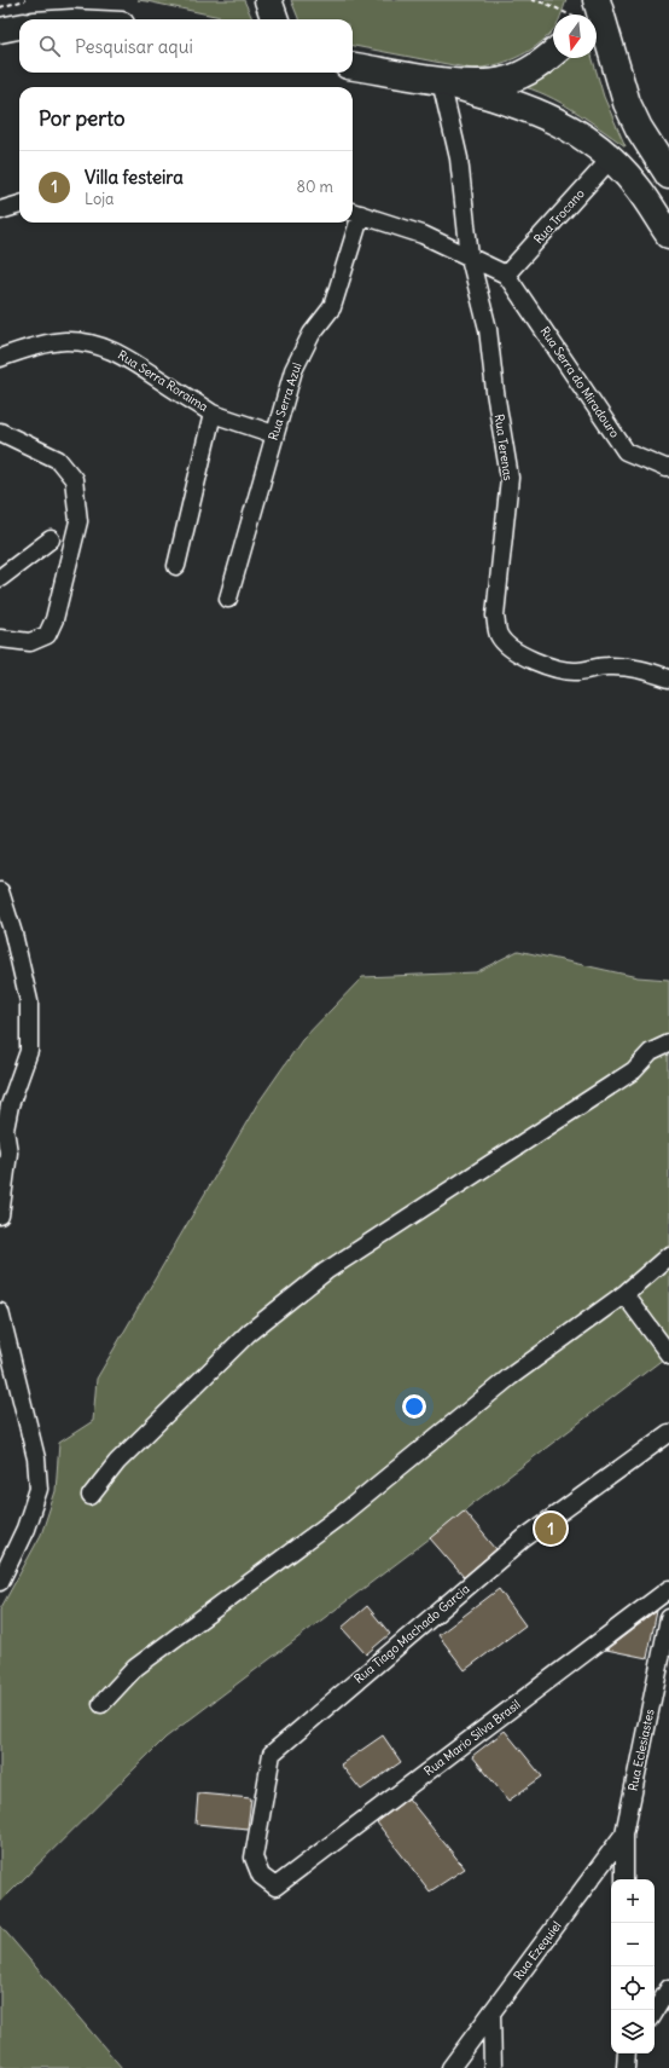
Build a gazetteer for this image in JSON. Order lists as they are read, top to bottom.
{
  "streets": {
    "street": [
      "Rua Trocano",
      "Rua Serra Roraima",
      "Rua Serra do Miradouro",
      "Rua Serra Azul",
      "Rua Terenas",
      "Rua Tiago Machado Garcia",
      "Rua Mario Silva Brasil",
      "Rua Eclesiastes",
      "Rua Ezequiel"
    ]
  },
  "crossings": [
    ["Rua Trocano", "Rua Serra do Miradouro"],
    ["Rua Serra Roraima", "Rua Serra Azul"],
    ["Rua Tiago Machado Garcia", "Rua Mario Silva Brasil"],
    ["Rua Eclesiastes", "Rua Ezequiel"]
  ],
  "north": "bottom",
  "page": {
    "search": "Pesquisar aqui",
    "heading": "Por perto",
    "list": [
      {
        "mark": "1",
        "name": "Villa festeira",
        "note": "Loja",
        "value": "80 m"
      }
    ],
    "pins": "1",
    "map_buttons": ["+", "−"]
  }
}
